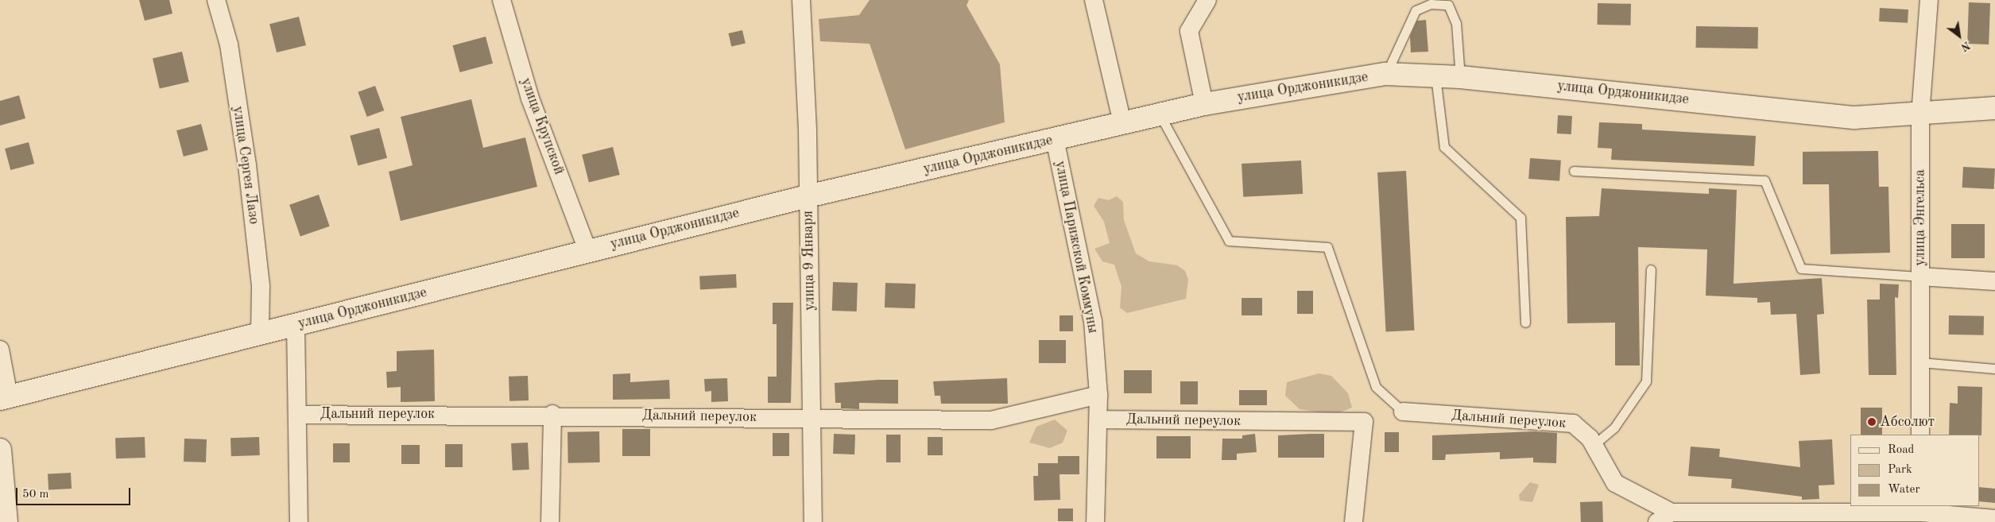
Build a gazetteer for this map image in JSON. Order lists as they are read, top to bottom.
{
  "streets": {
    "main road": ["улица Орджоникидзе"],
    "street": [
      "улица Крупской",
      "улица Сергея Лазо",
      "улица Энгельса",
      "улица Парижской Коммуны",
      "улица 9 Января",
      "Дальний переулок"
    ]
  },
  "crossings": [
    ["улица Орджоникидзе", "улица Крупской"],
    ["улица Орджоникидзе", "улица Сергея Лазо"],
    ["улица Орджоникидзе", "улица Энгельса"],
    ["улица Орджоникидзе", "улица Парижской Коммуны"],
    ["улица Орджоникидзе", "улица 9 Января"],
    ["улица Парижской Коммуны", "Дальний переулок"],
    ["улица 9 Января", "Дальний переулок"]
  ],
  "places": ["Абсолют"],
  "legend": ["Road", "Park", "Water"],
  "scale_bar": "50 m",
  "north": "bottom right"
}
